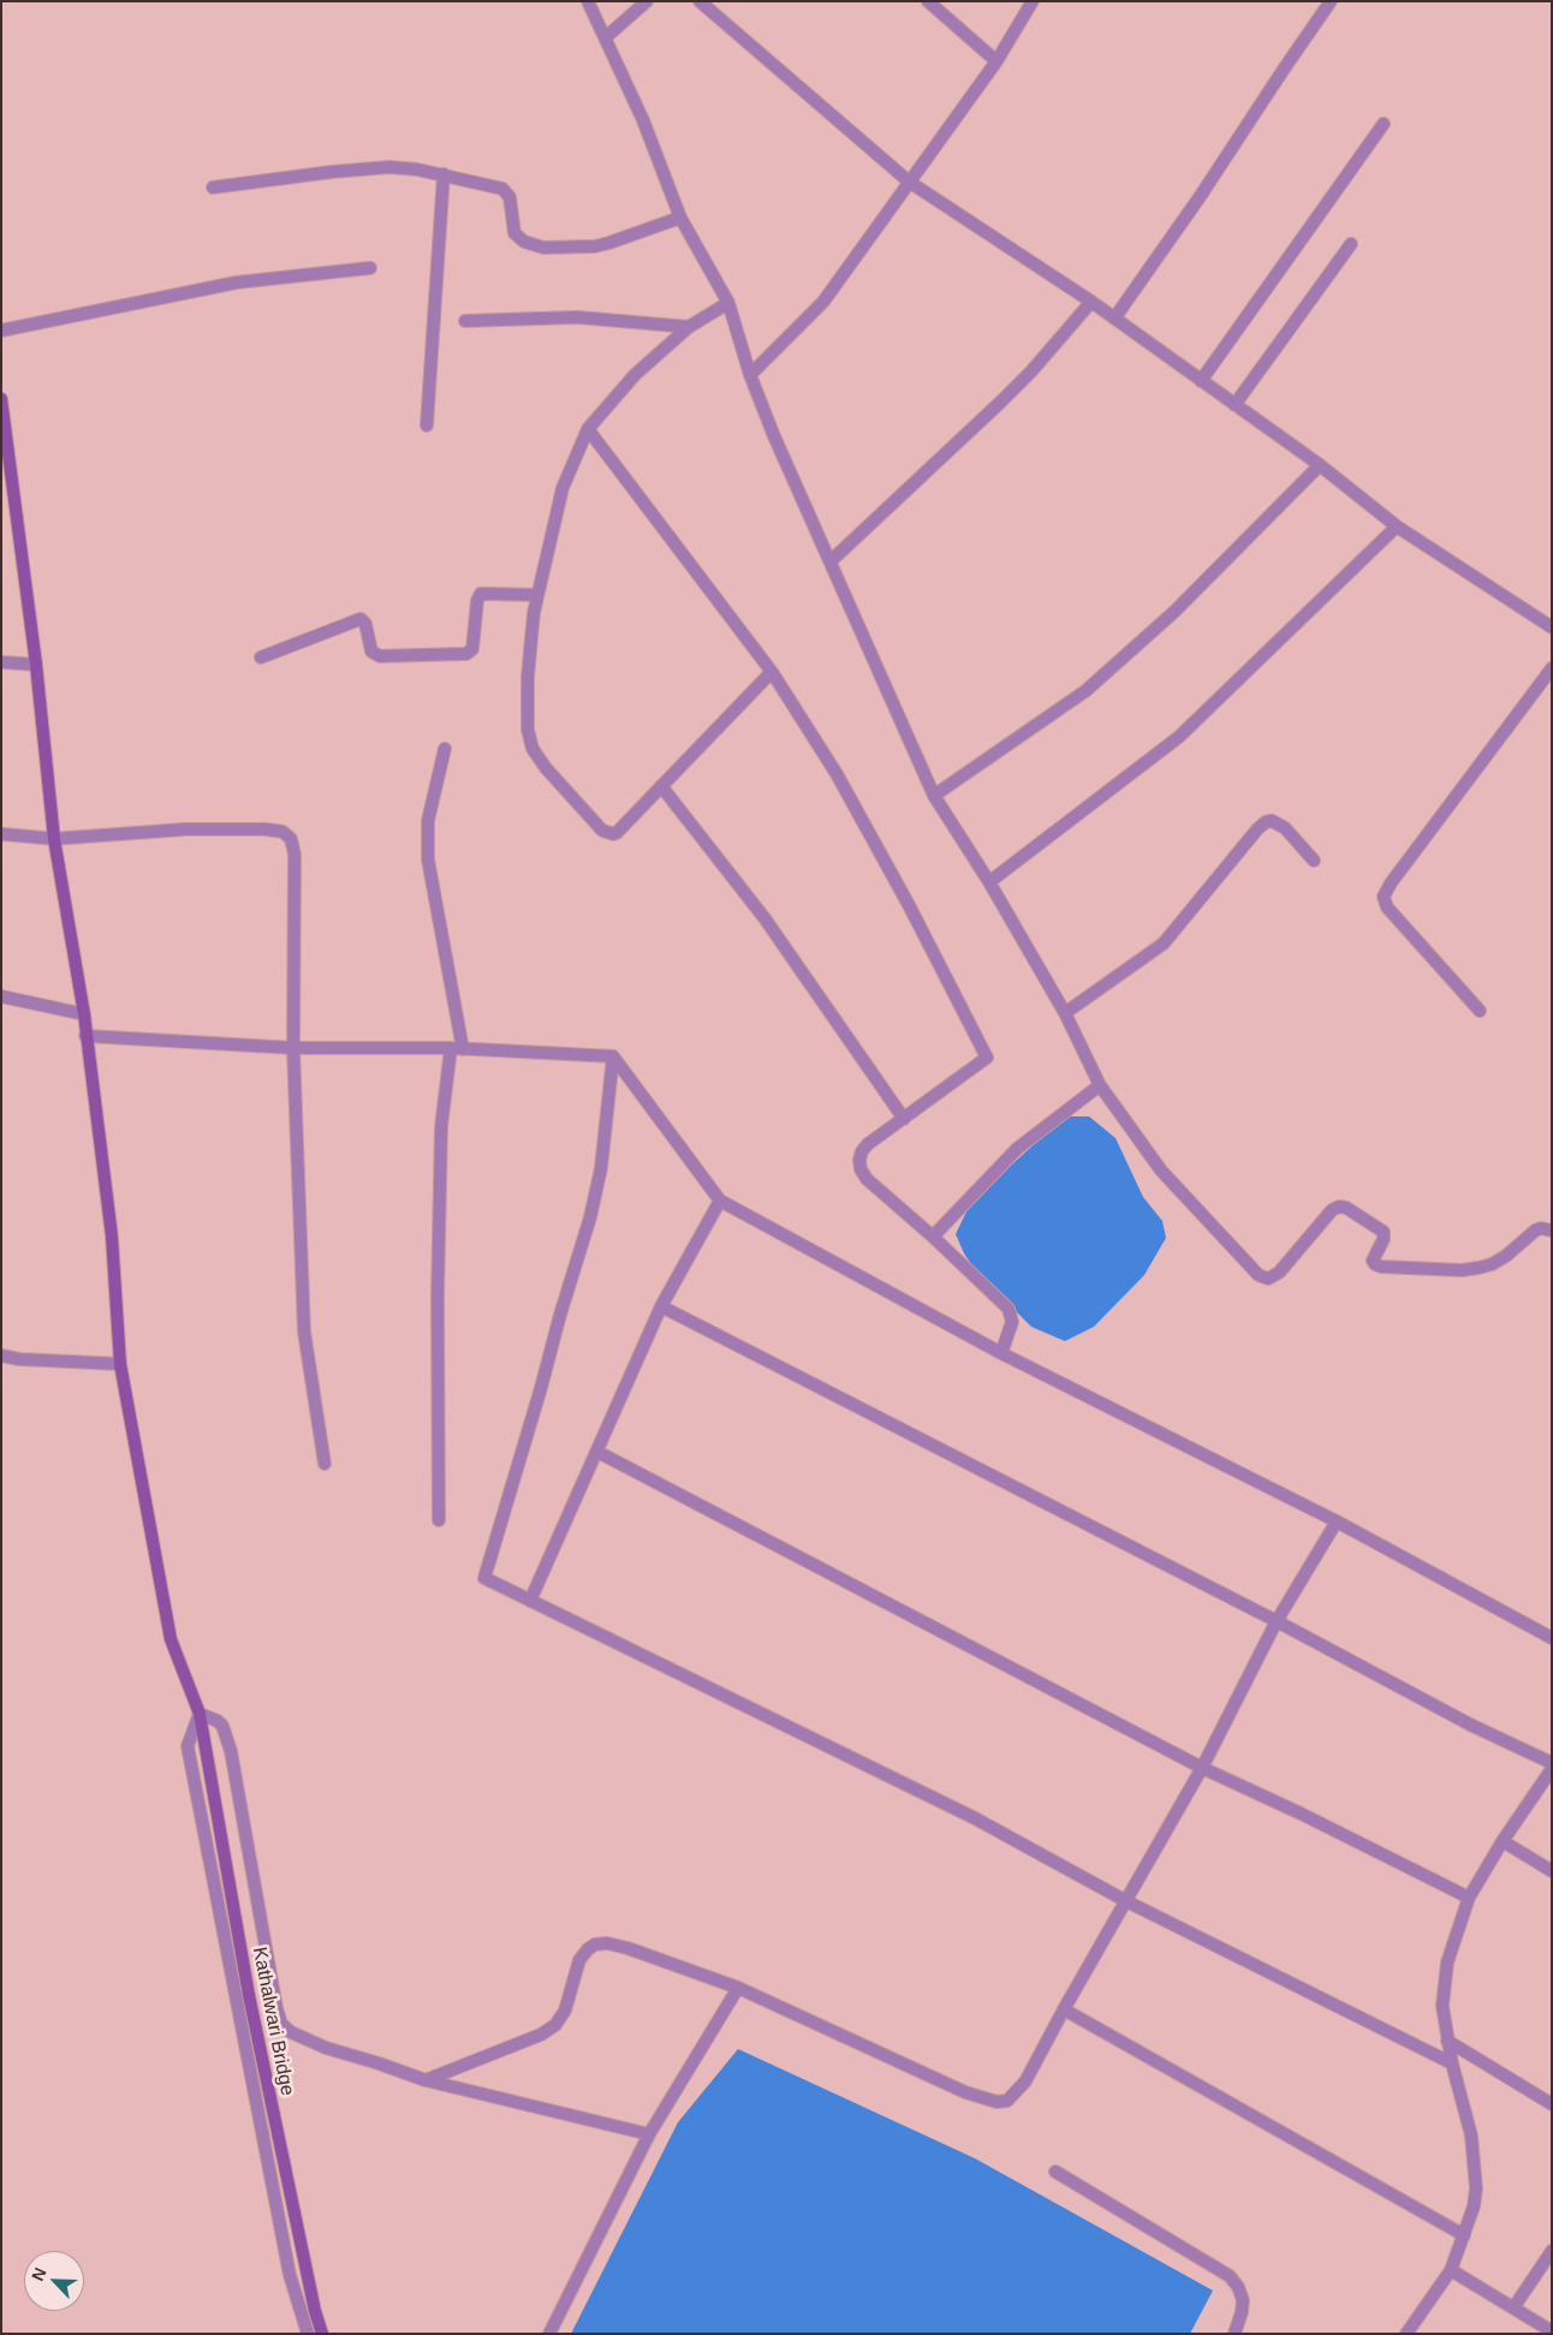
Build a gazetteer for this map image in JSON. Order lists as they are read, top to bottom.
{
  "streets": {
    "main road": ["Kathalwari Bridge"]
  },
  "north": "top left"
}
